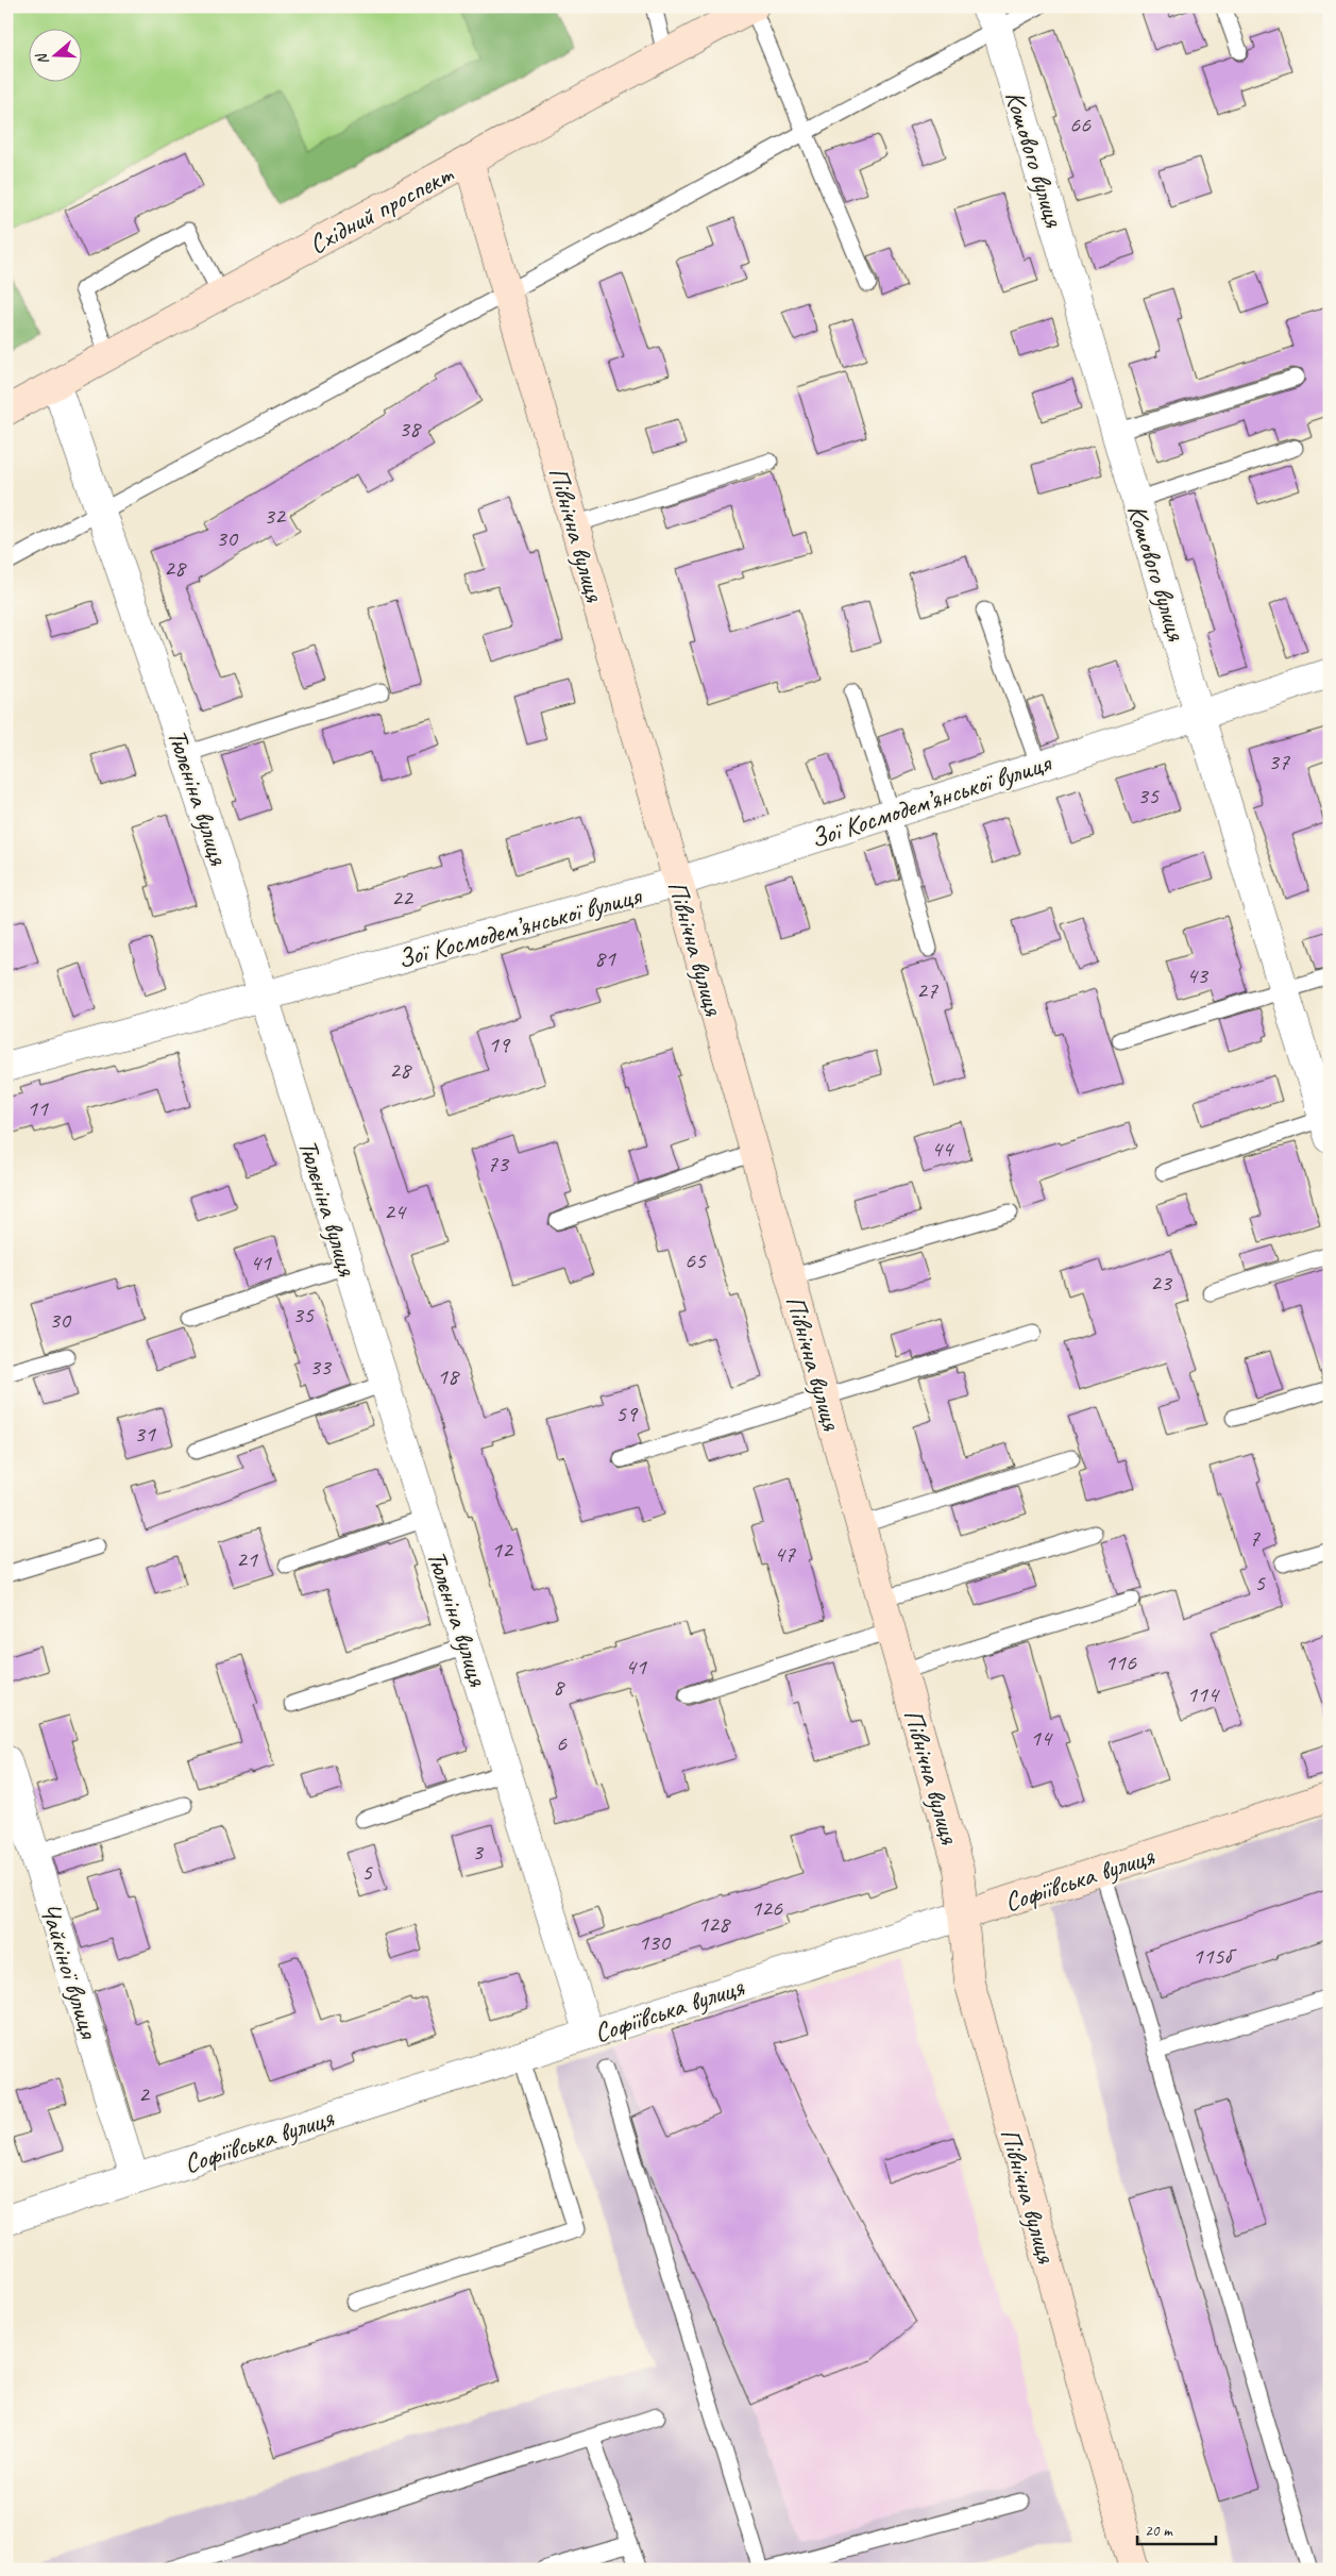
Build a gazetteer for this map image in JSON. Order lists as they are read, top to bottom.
{
  "streets": {
    "street": [
      "Кошового вулиця",
      "Східний проспект",
      "Північна вулиця",
      "Тюлєніна вулиця",
      "Зої Космодем’янської вулиця",
      "Софіївська вулиця",
      "Чайкіної вулиця"
    ]
  },
  "crossings": [
    ["Кошового вулиця", "Зої Космодем’янської вулиця"],
    ["Східний проспект", "Північна вулиця"],
    ["Східний проспект", "Тюлєніна вулиця"],
    ["Північна вулиця", "Зої Космодем’янської вулиця"],
    ["Північна вулиця", "Софіївська вулиця"],
    ["Тюлєніна вулиця", "Зої Космодем’янської вулиця"],
    ["Тюлєніна вулиця", "Софіївська вулиця"],
    ["Софіївська вулиця", "Чайкіної вулиця"]
  ],
  "house_numbers": [
    "66",
    "38",
    "32",
    "30",
    "28",
    "37",
    "35",
    "22",
    "81",
    "43",
    "27",
    "19",
    "28",
    "11",
    "44",
    "73",
    "24",
    "65",
    "41",
    "23",
    "35",
    "30",
    "33",
    "18",
    "59",
    "31",
    "7",
    "12",
    "47",
    "21",
    "5",
    "116",
    "41",
    "8",
    "114",
    "14",
    "6",
    "3",
    "5",
    "126",
    "128",
    "130",
    "115б",
    "2"
  ],
  "scale_bar": "20 m",
  "north": "left"
}
